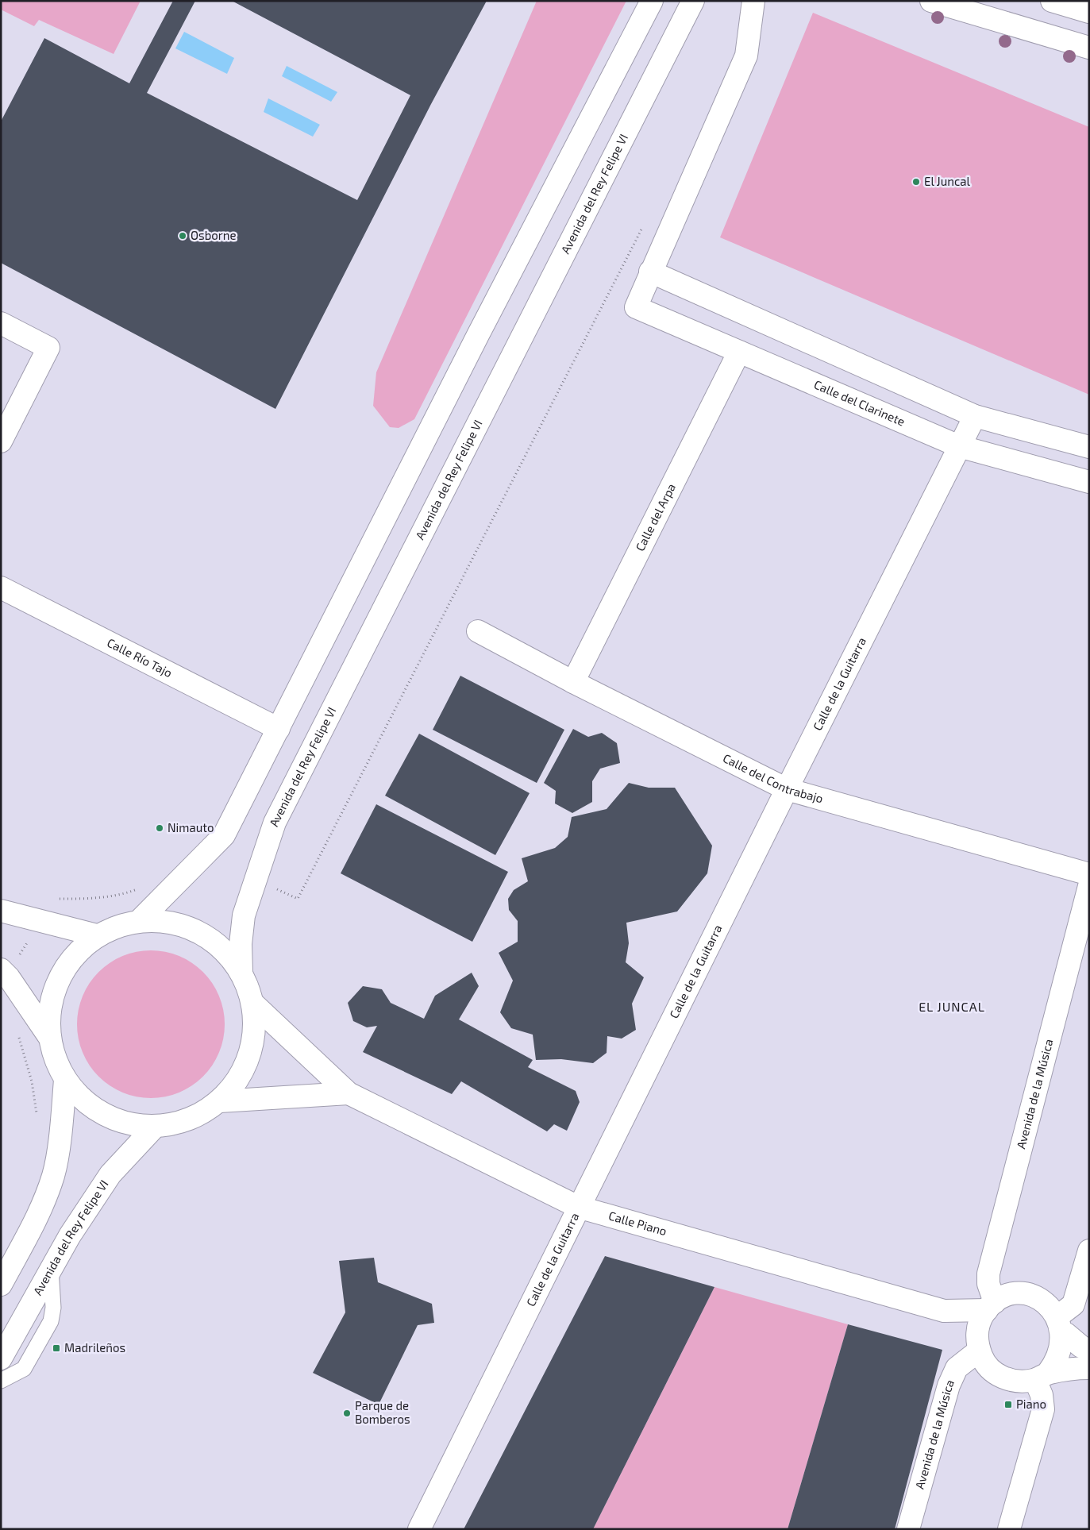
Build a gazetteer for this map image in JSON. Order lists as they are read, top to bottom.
{
  "streets": {
    "street": [
      "Avenida del Rey Felipe VI",
      "Calle del Clarinete",
      "Calle del Arpa",
      "Calle Río Tajo",
      "Calle de la Guitarra",
      "Calle del Contrabajo",
      "Avenida de la Música",
      "Calle Piano"
    ]
  },
  "crossings": [
    ["Calle del Clarinete", "Calle del Arpa"],
    ["Calle del Clarinete", "Calle de la Guitarra"],
    ["Calle del Arpa", "Calle del Contrabajo"],
    ["Calle de la Guitarra", "Calle del Contrabajo"],
    ["Calle de la Guitarra", "Calle Piano"],
    ["Avenida de la Música", "Calle Piano"]
  ],
  "districts": ["EL JUNCAL"],
  "places": {
    "other": [
      "El Juncal",
      "Osborne",
      "Nimauto",
      "Parque de Bomberos"
    ],
    "transit": ["Madrileños", "Piano"]
  }
}
